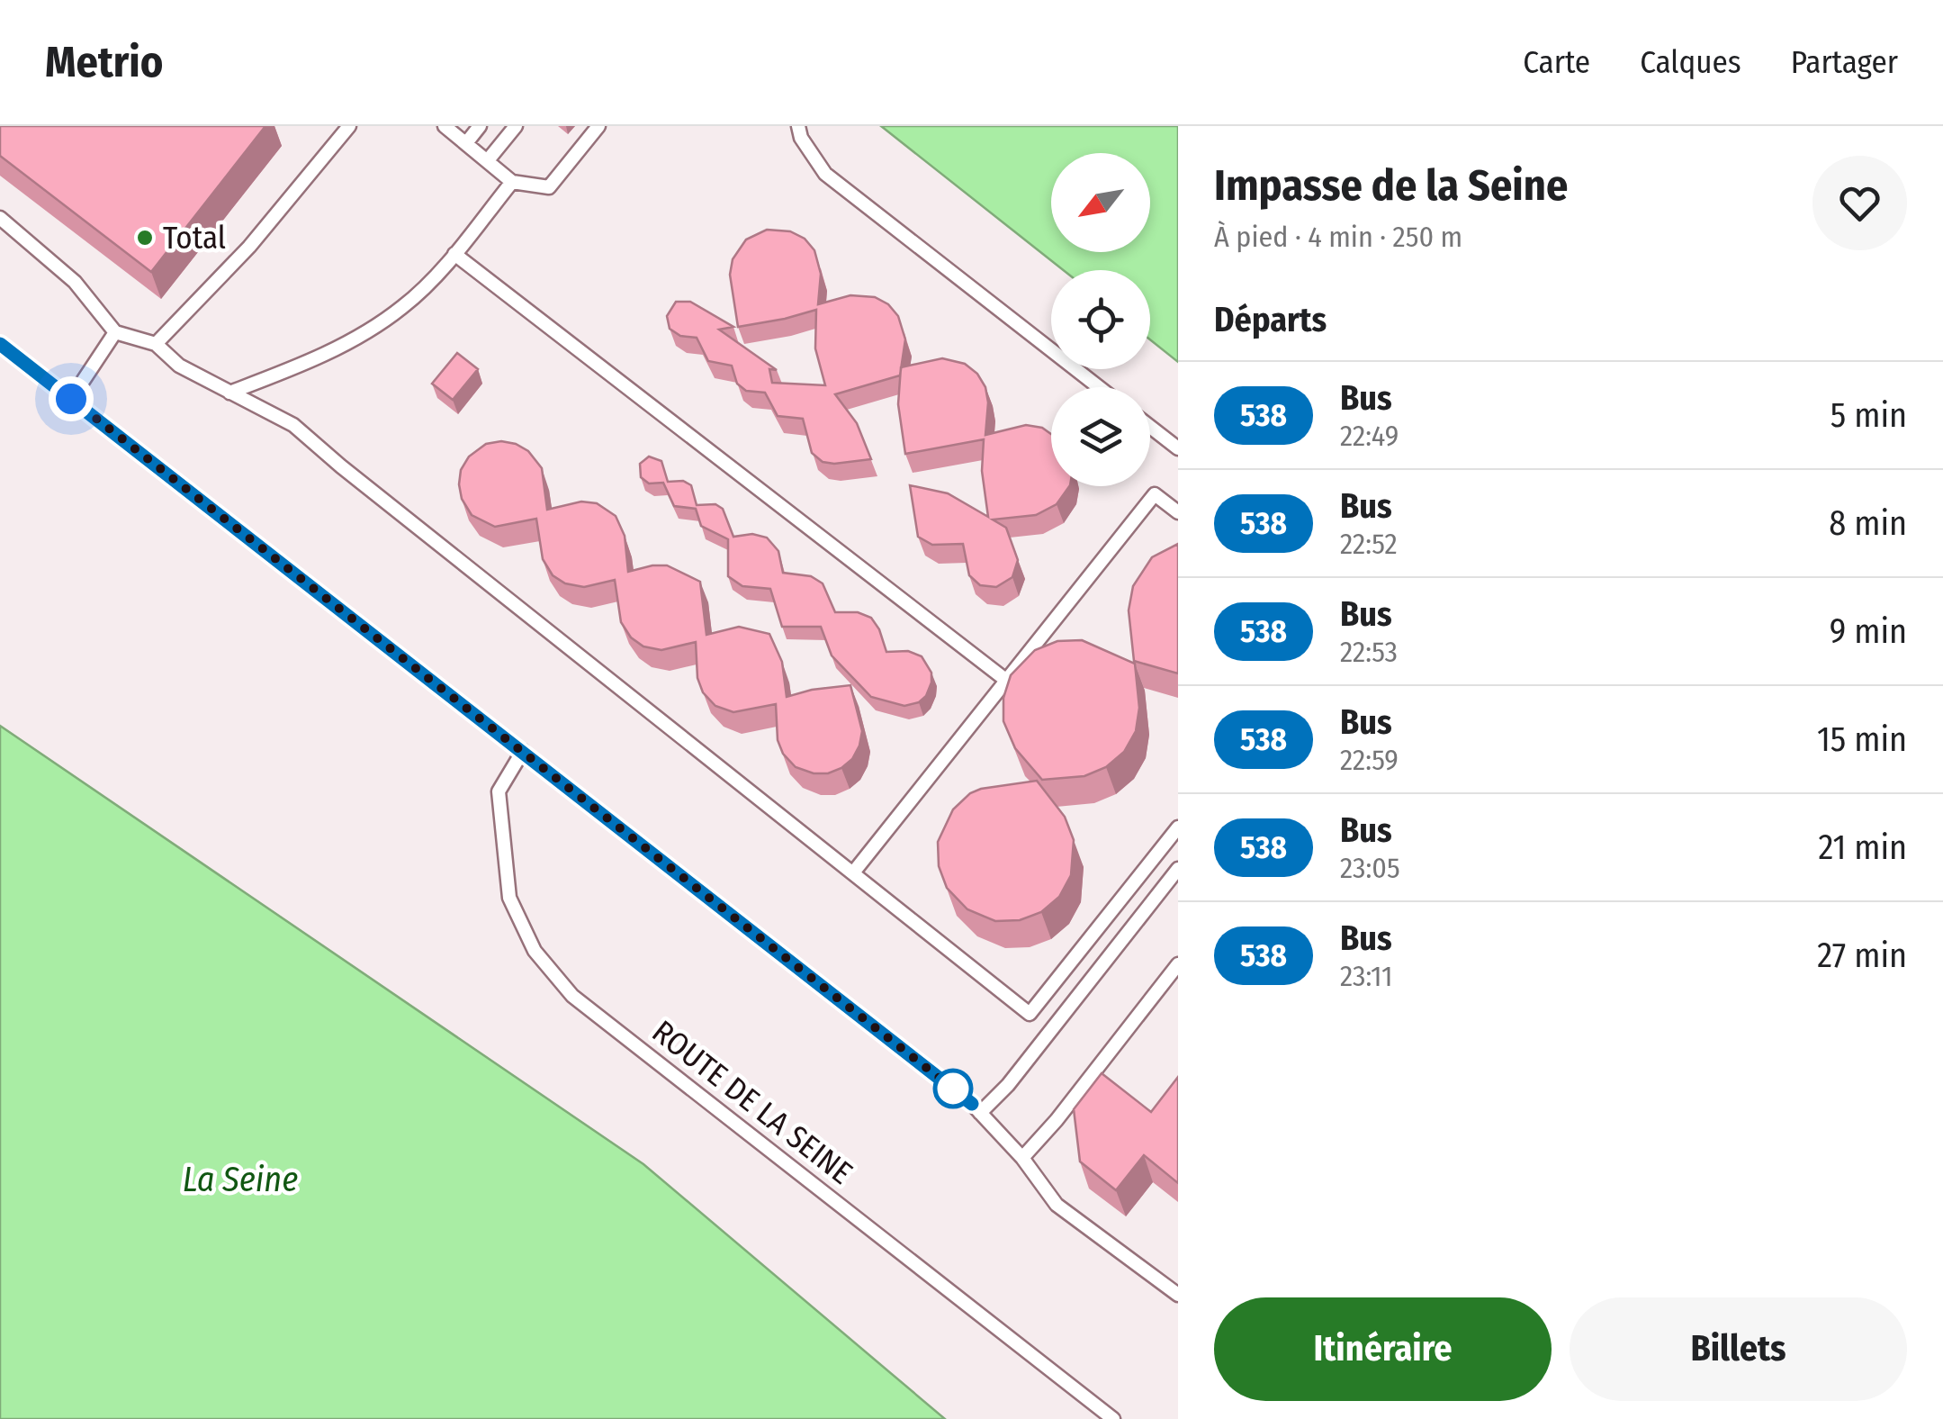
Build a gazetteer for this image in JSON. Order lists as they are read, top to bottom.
{
  "streets": {
    "lane": ["ROUTE DE LA SEINE"]
  },
  "water": ["La Seine"],
  "places": ["Total"],
  "lines": ["bus line 538"],
  "north": "bottom left",
  "page": {
    "header": "Metrio",
    "nav": ["Carte", "Calques", "Partager"],
    "heading": [
      ["Impasse de la Seine", "À pied · 4 min · 250 m"],
      "Départs"
    ],
    "list": [
      {
        "mark": "538",
        "name": "Bus",
        "note": "22:49",
        "value": "5 min"
      },
      {
        "mark": "538",
        "name": "Bus",
        "note": "22:52",
        "value": "8 min"
      },
      {
        "mark": "538",
        "name": "Bus",
        "note": "22:53",
        "value": "9 min"
      },
      {
        "mark": "538",
        "name": "Bus",
        "note": "22:59",
        "value": "15 min"
      },
      {
        "mark": "538",
        "name": "Bus",
        "note": "23:05",
        "value": "21 min"
      },
      {
        "mark": "538",
        "name": "Bus",
        "note": "23:11",
        "value": "27 min"
      }
    ],
    "buttons": ["Itinéraire", "Billets"]
  }
}
